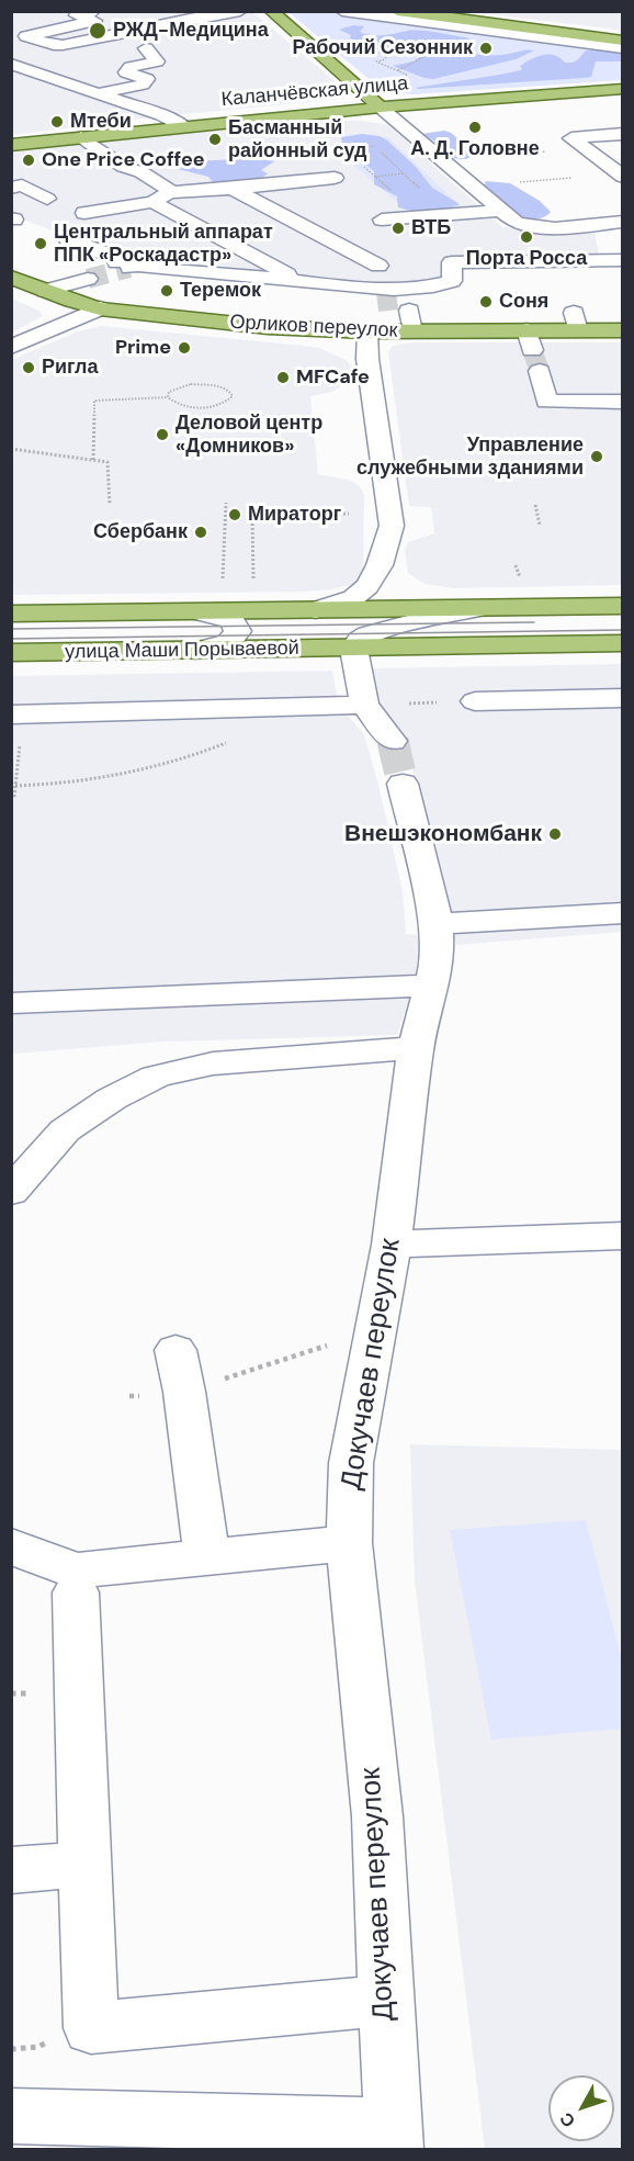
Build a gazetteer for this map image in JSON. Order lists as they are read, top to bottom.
{
  "streets": {
    "main road": ["Каланчёвская улица", "Орликов переулок", "улица Маши Порываевой"],
    "street": ["Докучаев переулок"]
  },
  "places": [
    "РЖД-Медицина",
    "Рабочий Сезонник",
    "Мтеби",
    "А. Д. Головне",
    "Басманный районный суд",
    "One Price Coffee",
    "ВТБ",
    "Порта Росса",
    "Центральный аппарат ППК «Роскадастр»",
    "Теремок",
    "Соня",
    "Prime",
    "Ригла",
    "MFCafe",
    "Деловой центр «Домников»",
    "Управление служебными зданиями",
    "Мираторг",
    "Сбербанк",
    "Внешэкономбанк"
  ],
  "north": "bottom left"
}
